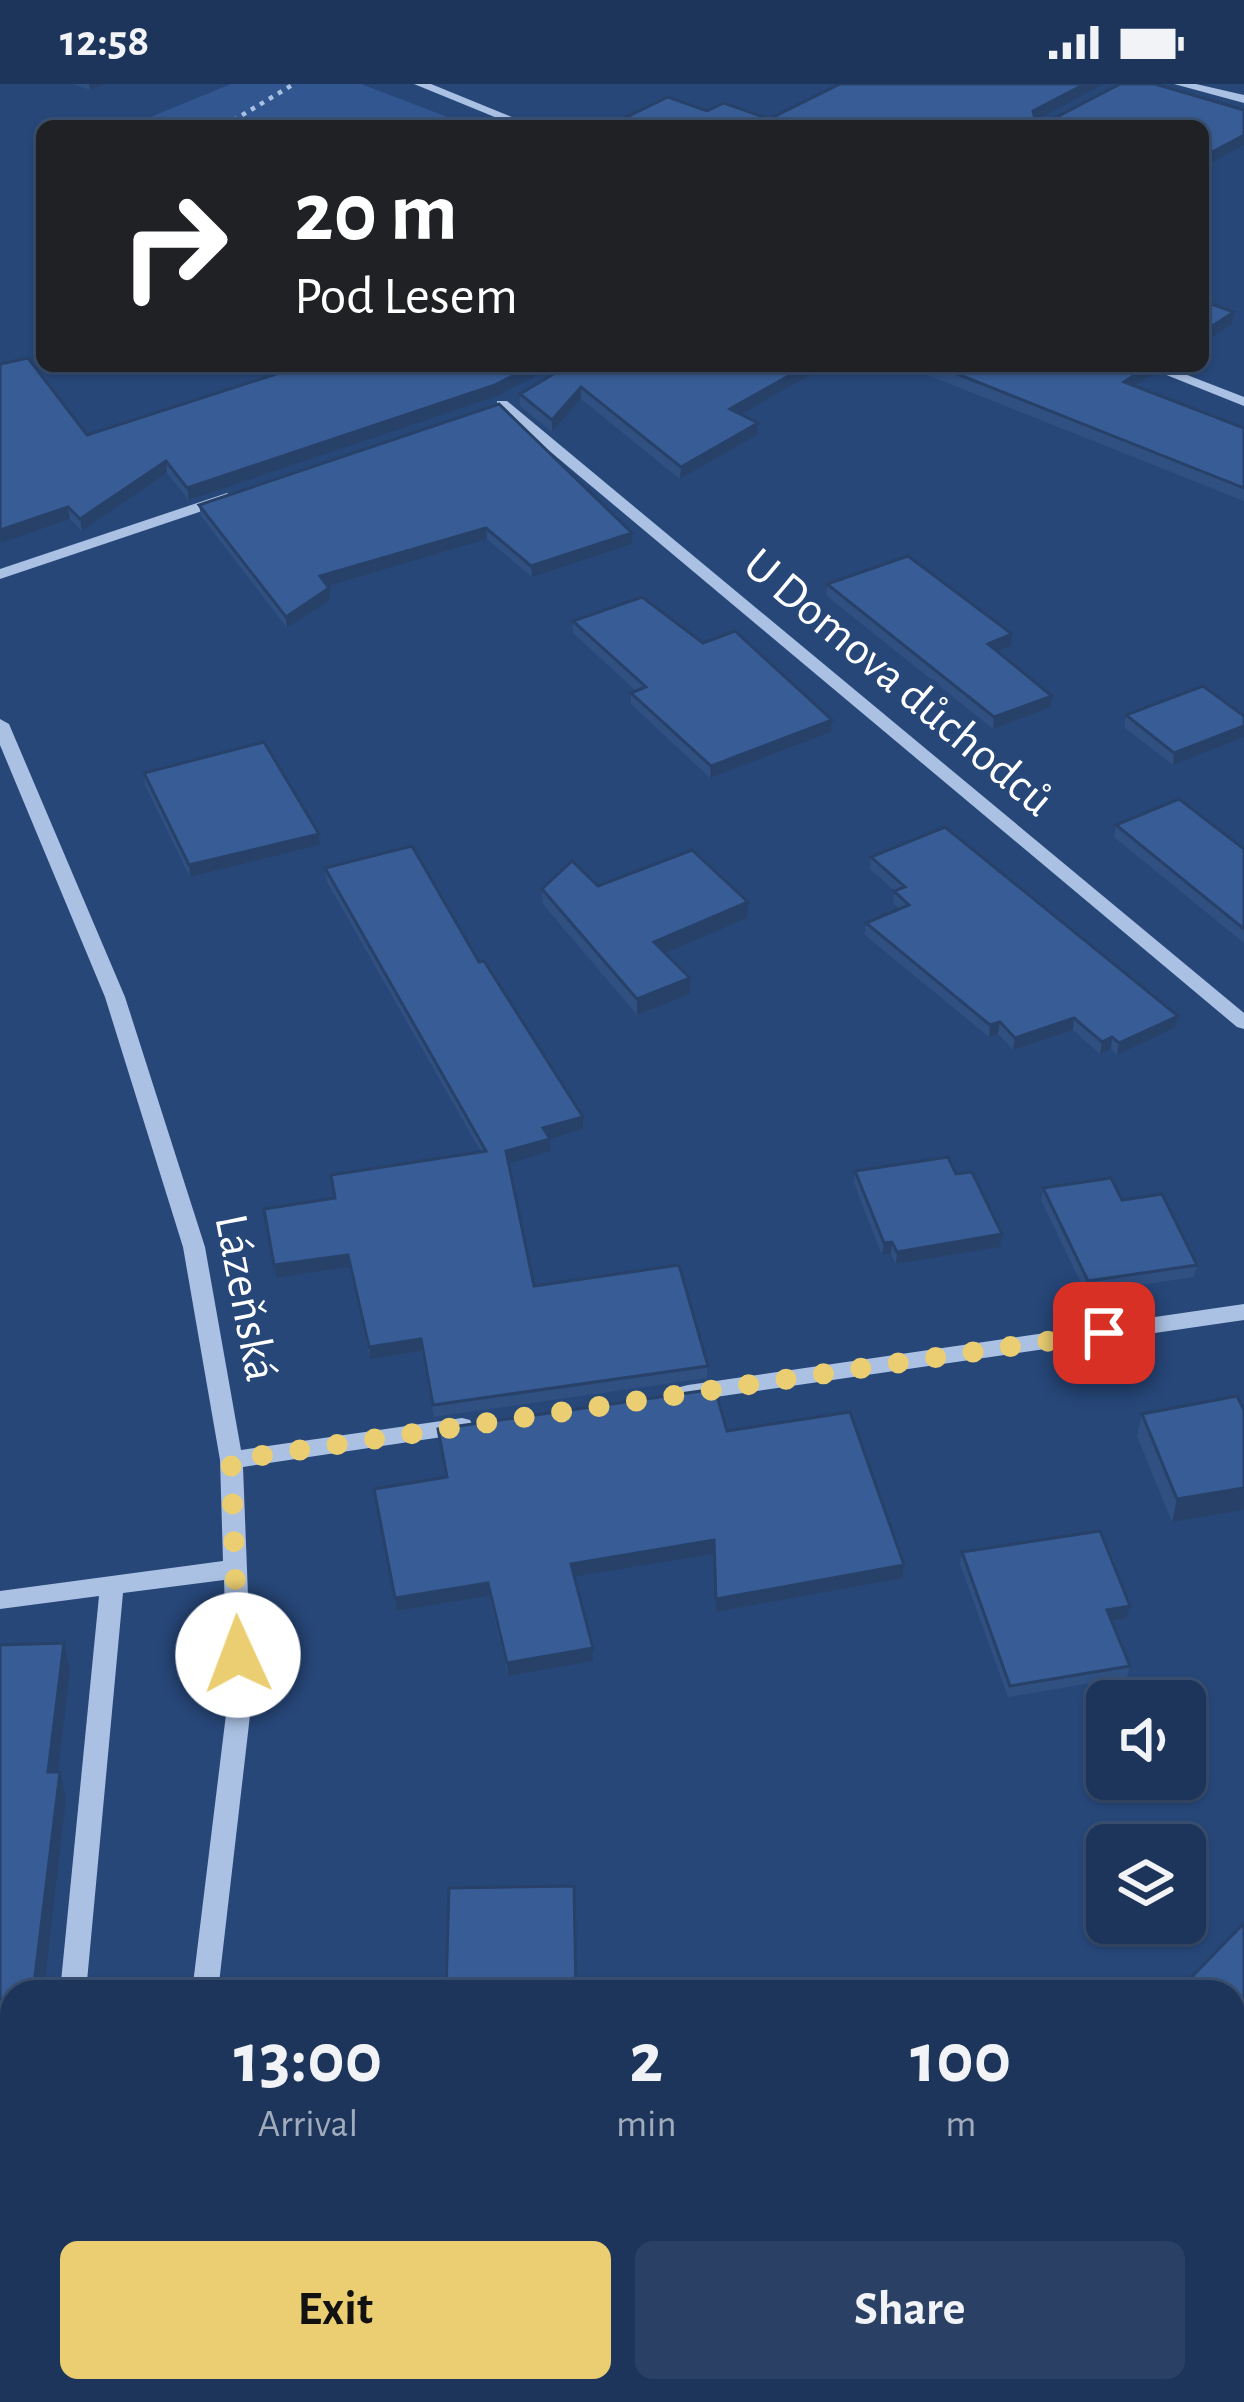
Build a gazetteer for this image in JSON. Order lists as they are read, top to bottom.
{
  "streets": {
    "street": ["U Domova důchodců", "Lázeňská"]
  },
  "page": {
    "status": "12:58",
    "turn": ["20 m", "Pod Lesem"],
    "eta": [
      "13:00",
      "Arrival",
      "2",
      "min",
      "100",
      "m"
    ],
    "buttons": ["Exit", "Share"]
  }
}
